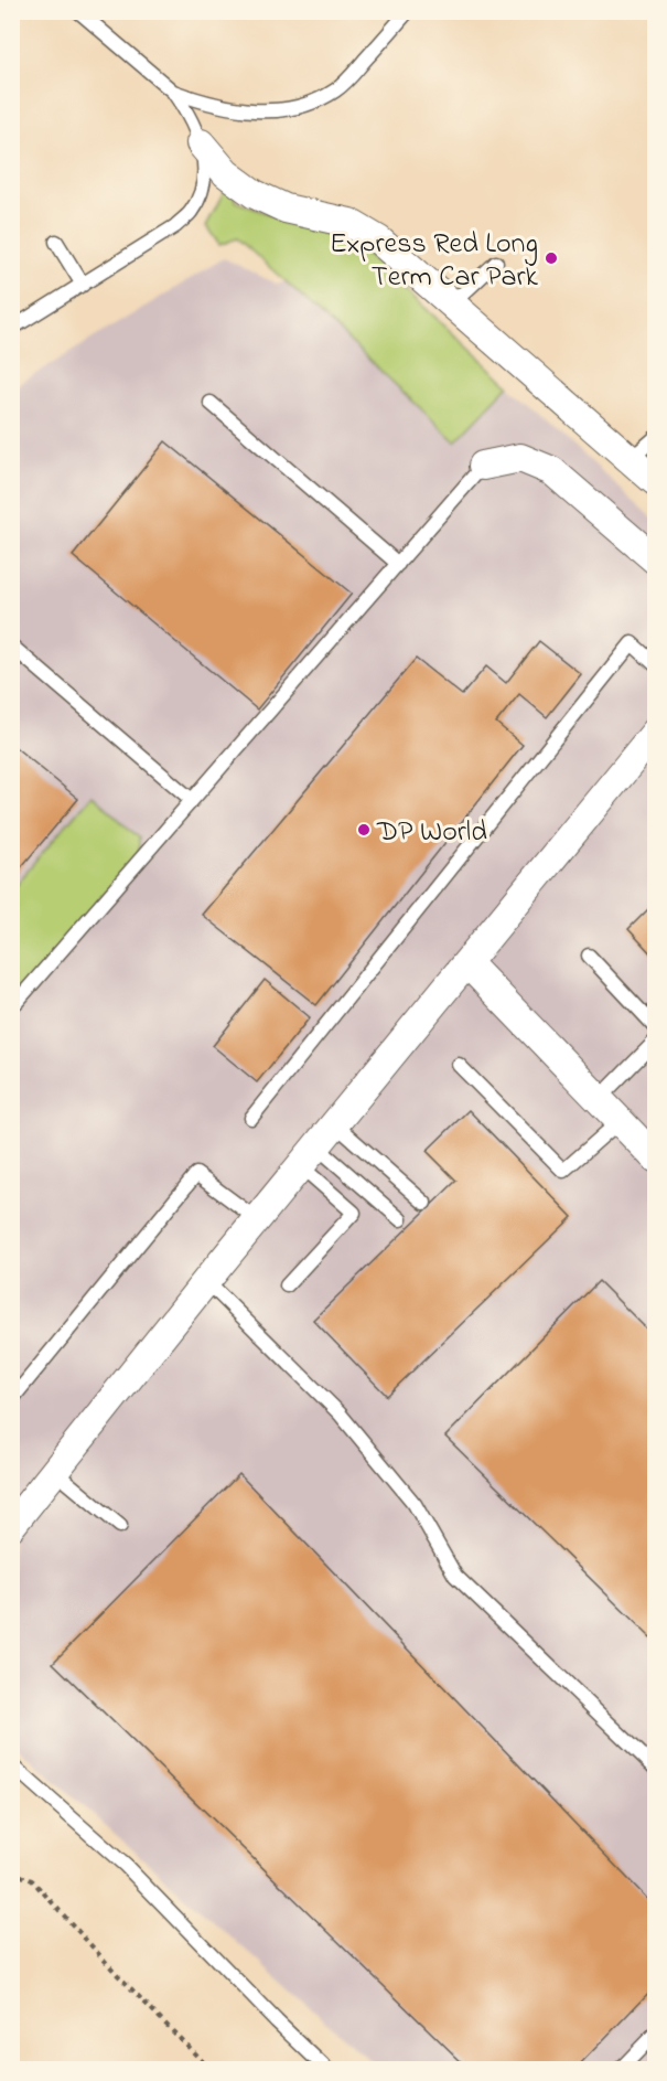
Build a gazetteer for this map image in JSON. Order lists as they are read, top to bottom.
{
  "places": ["Express Red Long Term Car Park", "DP World"]
}
